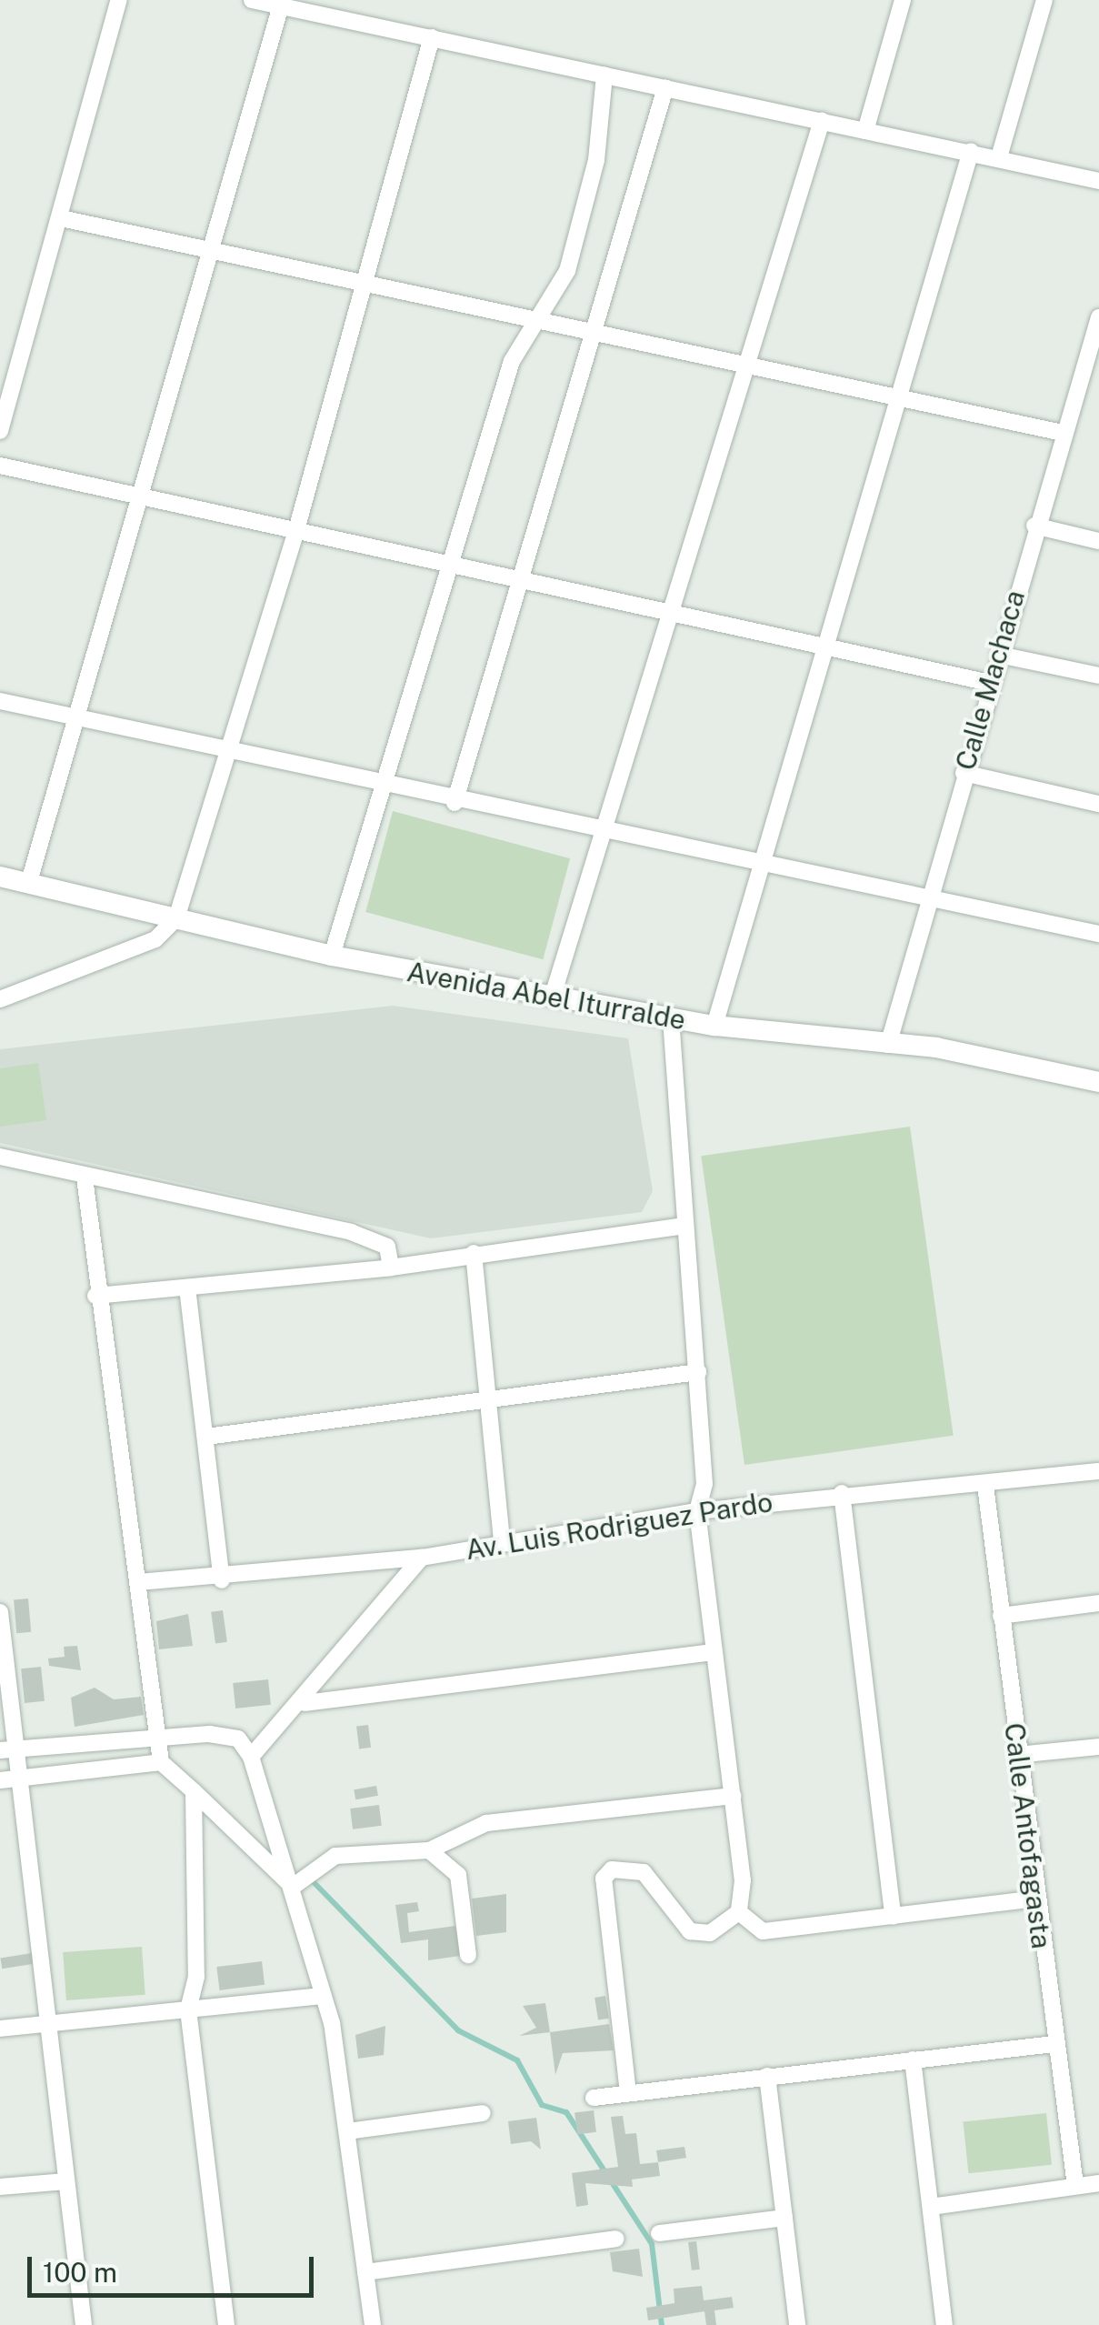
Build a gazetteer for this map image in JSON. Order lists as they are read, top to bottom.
{
  "streets": {
    "street": [
      "Calle Machaca",
      "Avenida Abel Iturralde",
      "Av. Luis Rodriguez Pardo",
      "Calle Antofagasta"
    ]
  },
  "crossings": [
    ["Calle Machaca", "Avenida Abel Iturralde"],
    ["Av. Luis Rodriguez Pardo", "Calle Antofagasta"]
  ],
  "scale_bar": "100 m"
}
